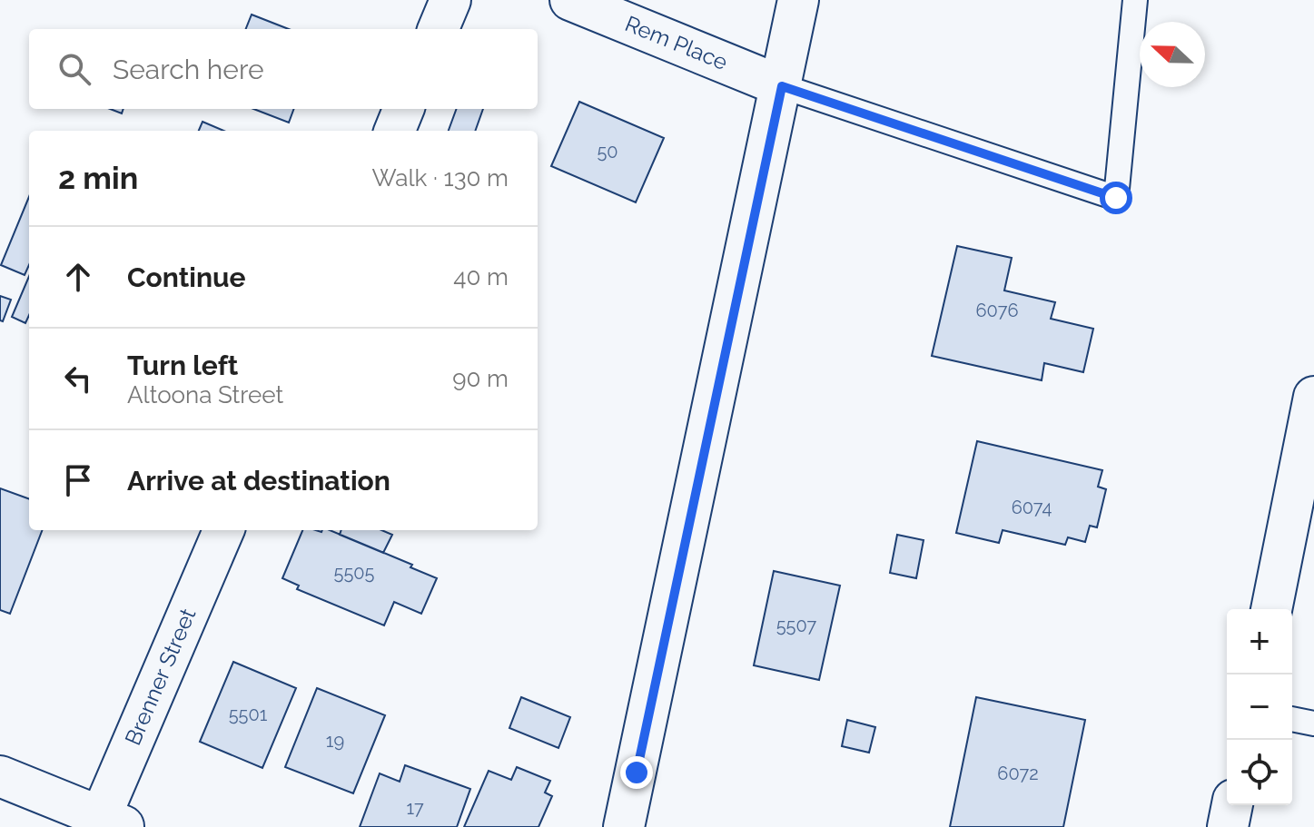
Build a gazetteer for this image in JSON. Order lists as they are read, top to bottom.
{
  "streets": {
    "street": ["Rem Place", "Brenner Street"]
  },
  "house_numbers": [
    "50",
    "6076",
    "6074",
    "5505",
    "5507",
    "5501",
    "19",
    "6072",
    "17"
  ],
  "north": "left",
  "page": {
    "search": "Search here",
    "heading": ["2 min", "Walk · 130 m"],
    "list": [
      ["Continue", "40 m"],
      ["Turn left", "Altoona Street", "90 m"],
      "Arrive at destination"
    ],
    "map_buttons": ["+", "−"]
  }
}
